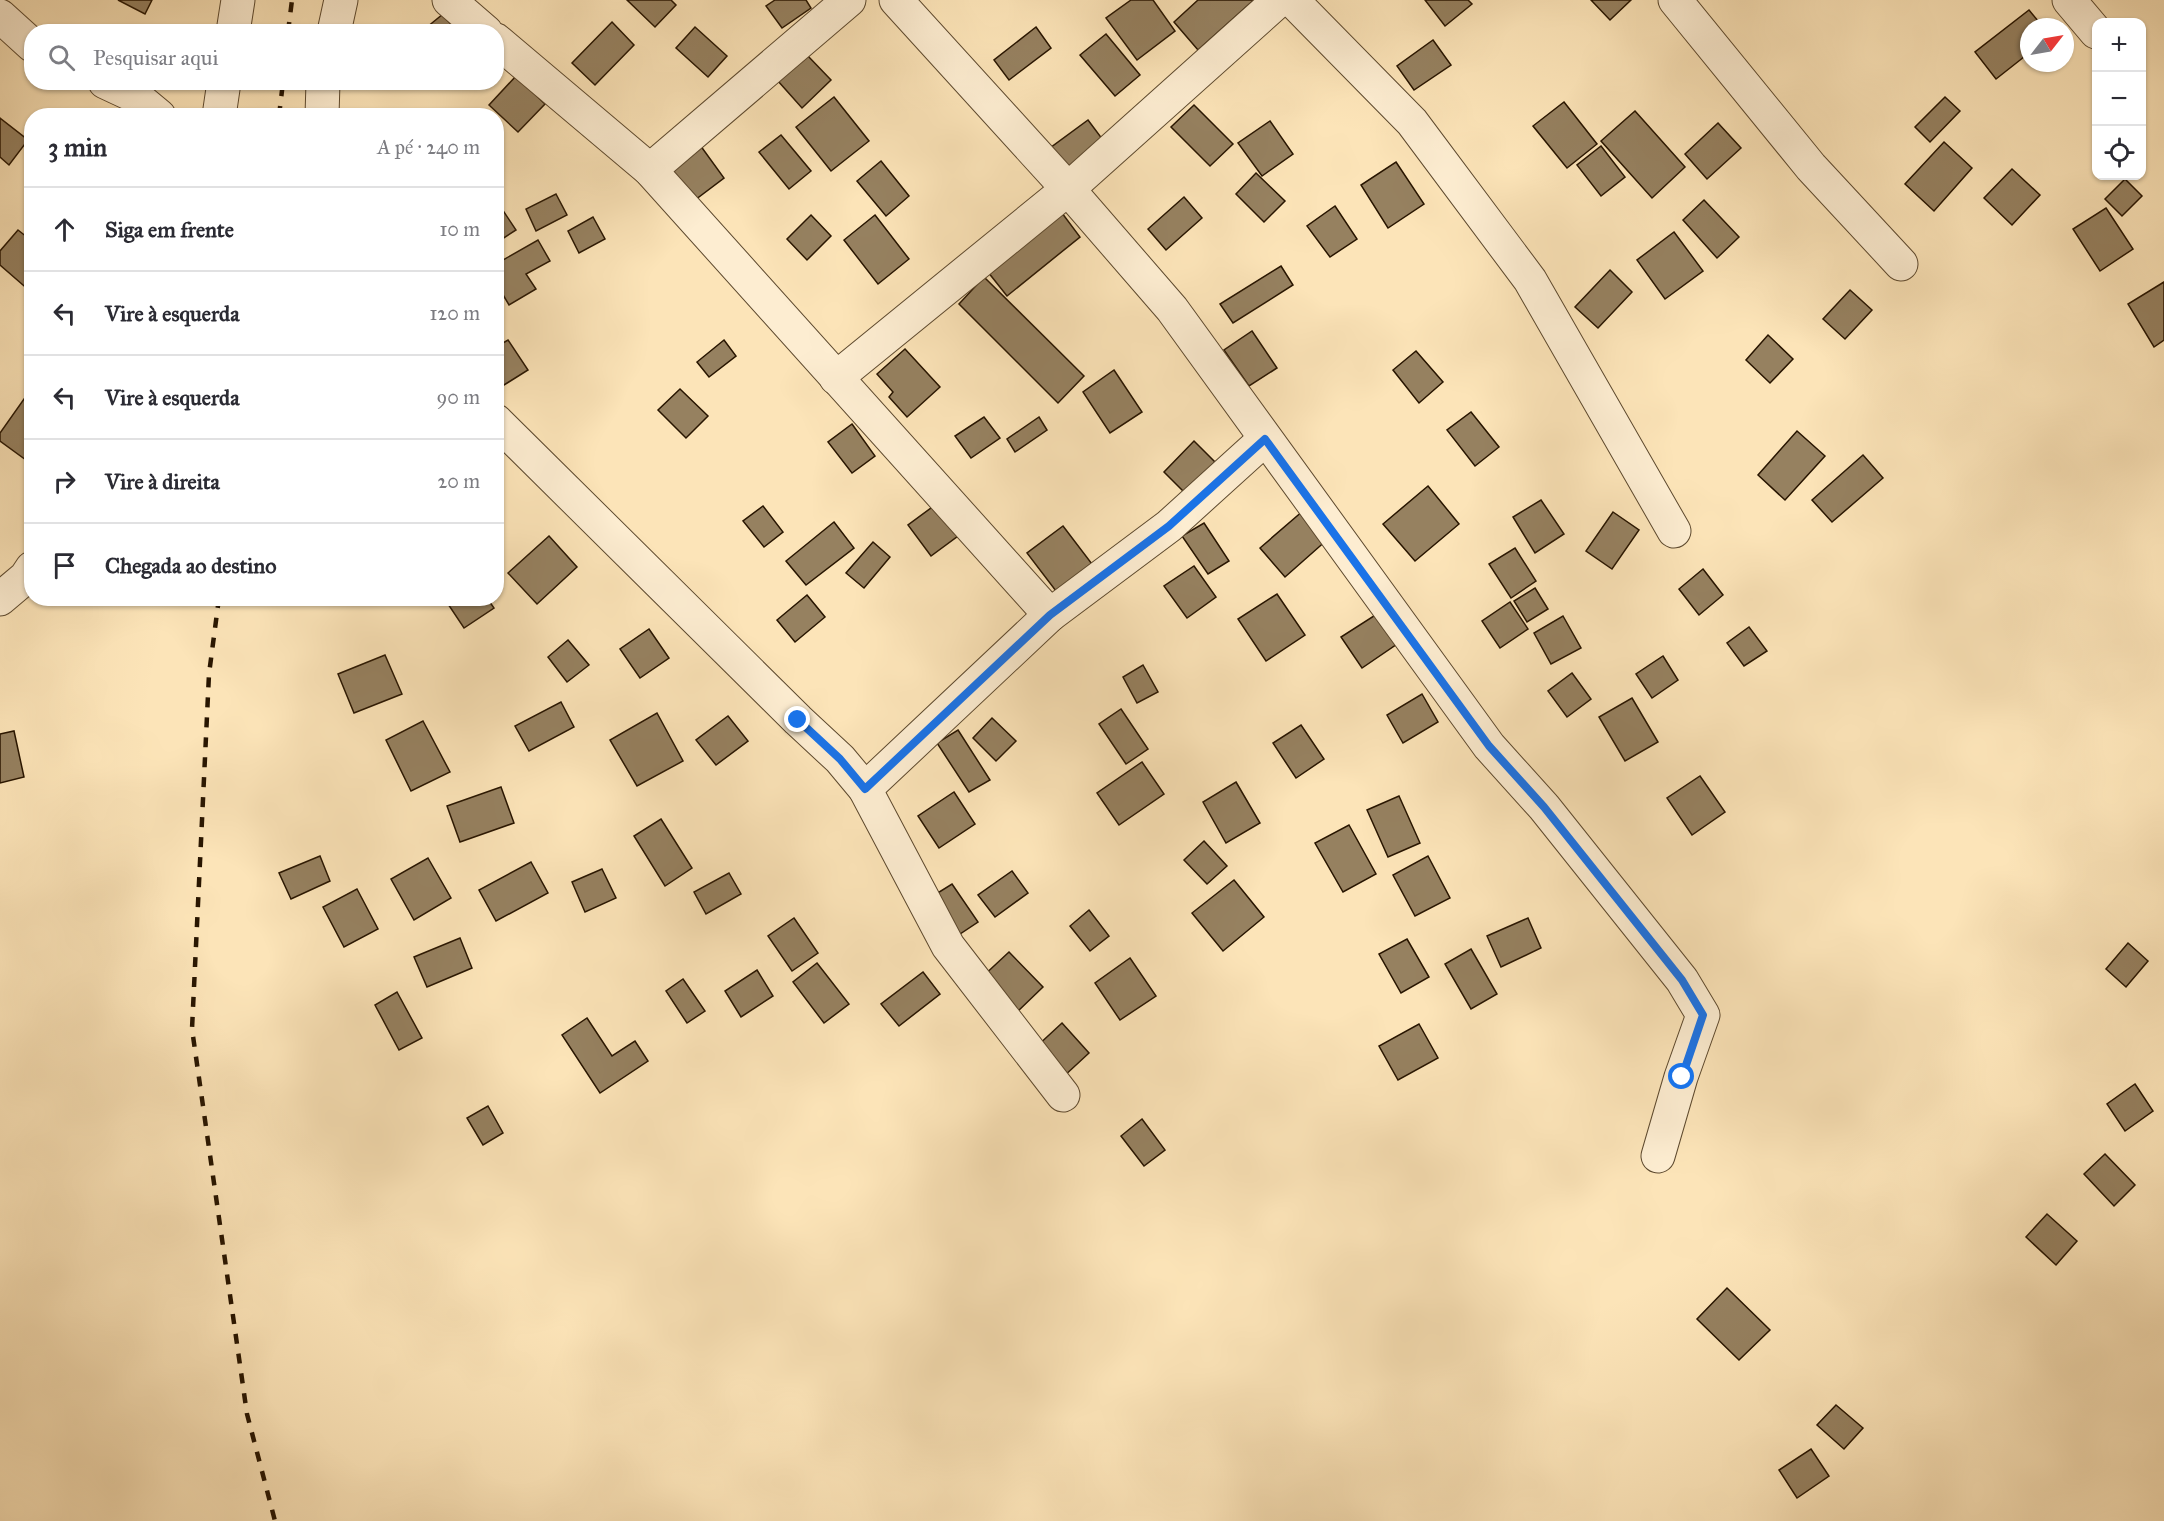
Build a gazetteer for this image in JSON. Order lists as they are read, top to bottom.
{
  "north": "top right",
  "page": {
    "map_buttons": ["+", "−"],
    "search": "Pesquisar aqui",
    "heading": ["3 min", "A pé · 240 m"],
    "list": [
      ["Siga em frente", "10 m"],
      ["Vire à esquerda", "120 m"],
      ["Vire à esquerda", "90 m"],
      ["Vire à direita", "20 m"],
      "Chegada ao destino"
    ]
  }
}
